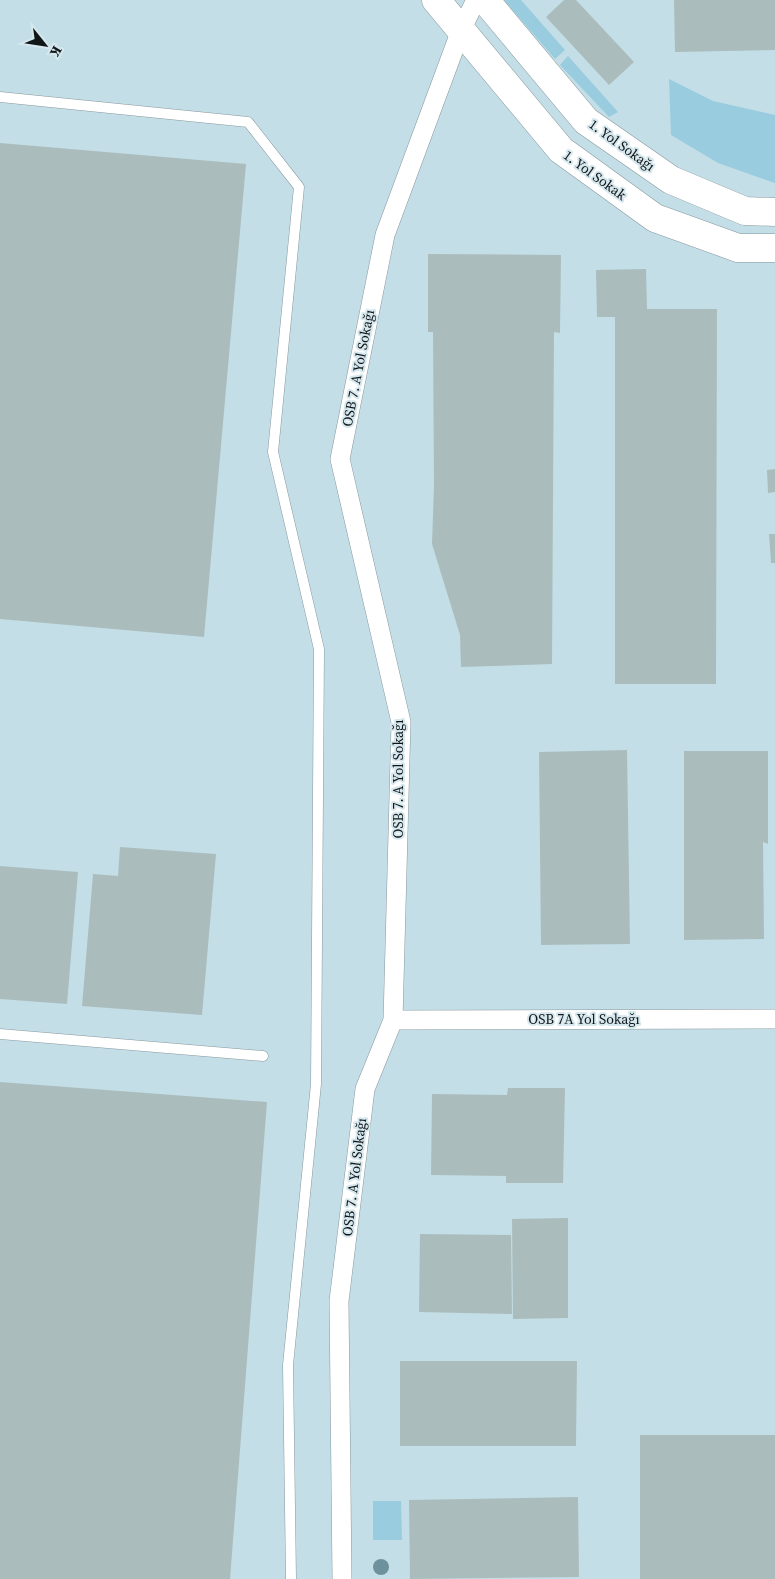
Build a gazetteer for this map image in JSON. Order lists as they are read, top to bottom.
{
  "streets": {
    "street": [
      "1. Yol Sokağı",
      "1. Yol Sokak",
      "OSB 7. A Yol Sokağı",
      "OSB 7A Yol Sokağı"
    ]
  },
  "crossings": [
    ["1. Yol Sokak", "OSB 7. A Yol Sokağı"],
    ["OSB 7. A Yol Sokağı", "OSB 7A Yol Sokağı"]
  ],
  "north": "bottom right"
}
